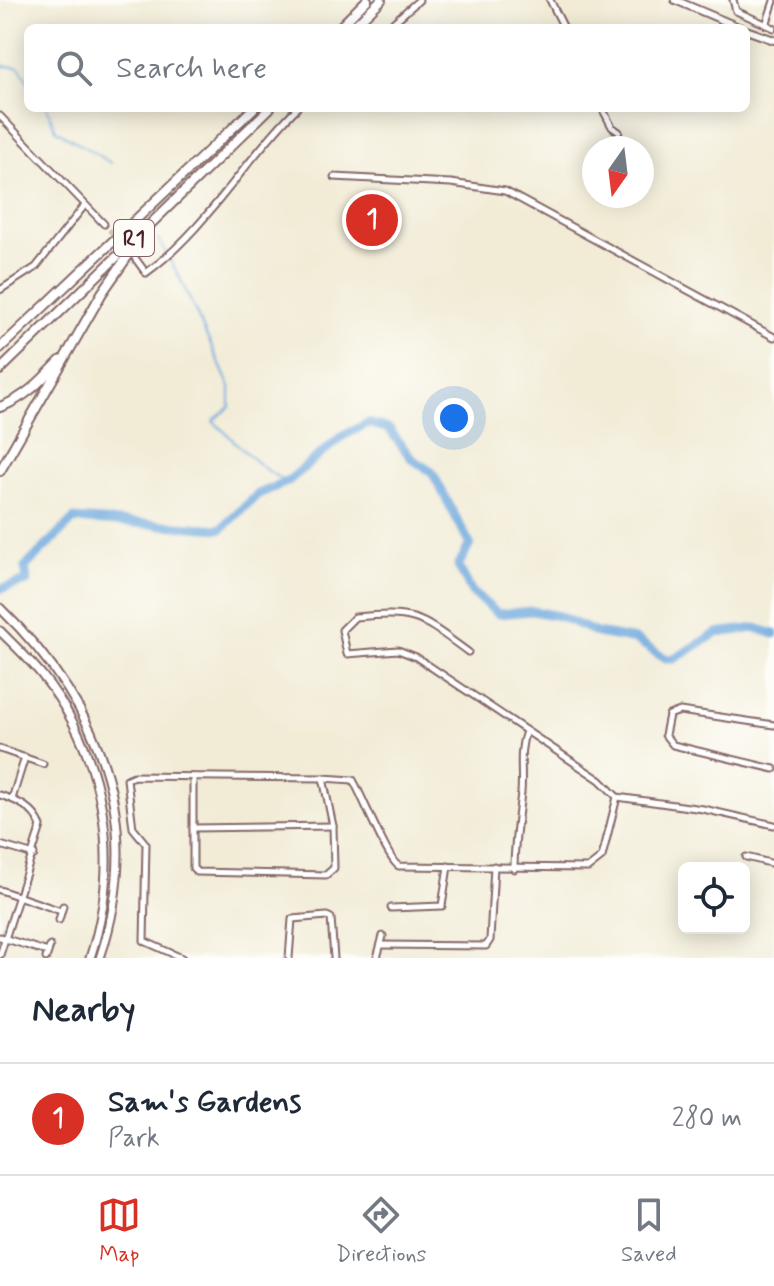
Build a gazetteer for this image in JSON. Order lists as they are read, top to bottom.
{
  "streets": {
    "highway": ["R1"]
  },
  "north": "bottom",
  "page": {
    "search": "Search here",
    "pins": "1",
    "heading": "Nearby",
    "list": [
      {
        "mark": "1",
        "name": "Sam's Gardens",
        "note": "Park",
        "value": "280 m"
      }
    ],
    "nav": ["Map", "Directions", "Saved"]
  }
}
